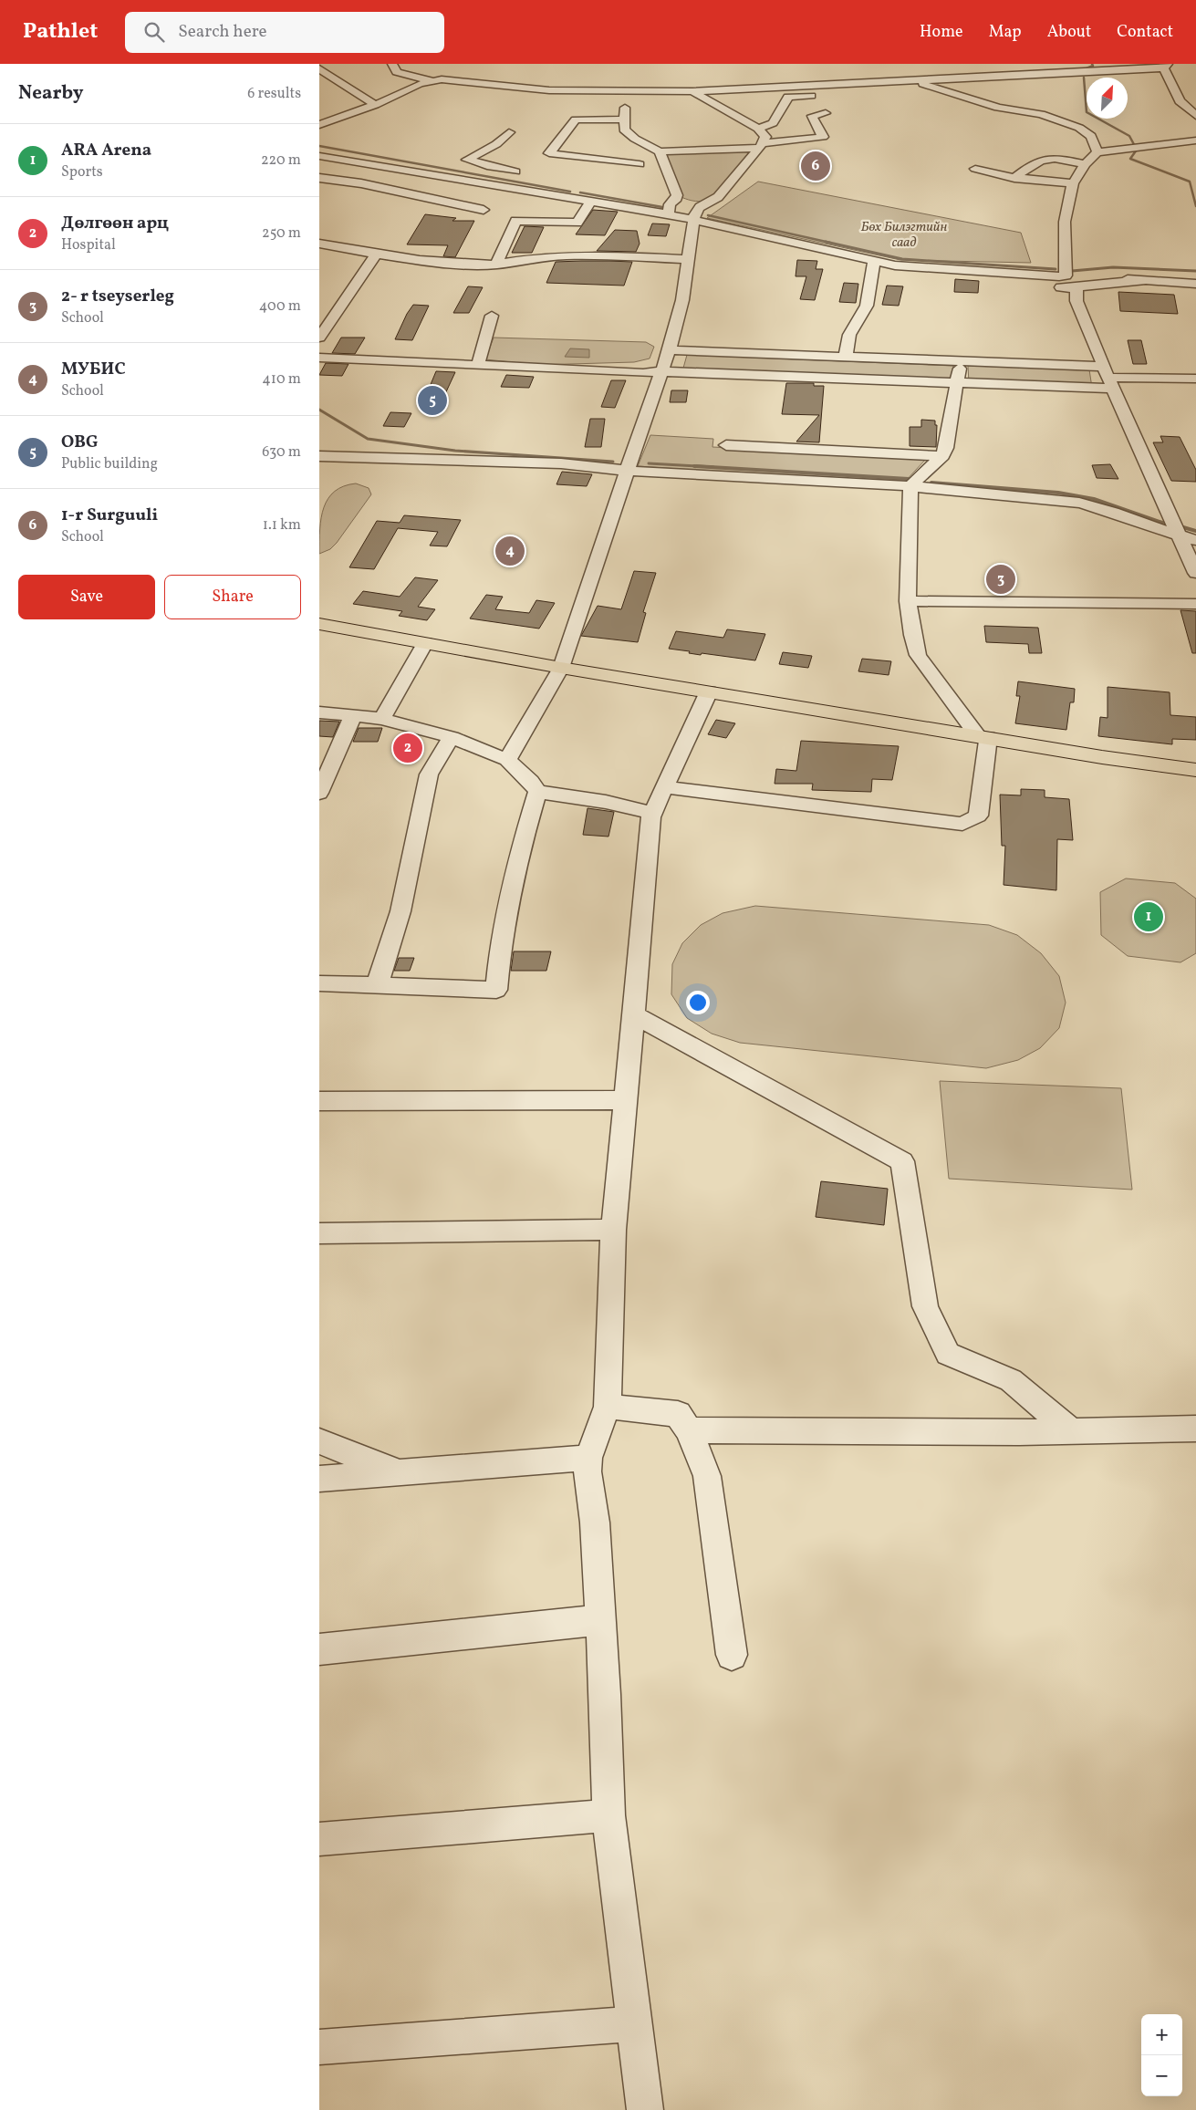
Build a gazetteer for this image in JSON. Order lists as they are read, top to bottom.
{
  "parks": ["Бөх Билэгтийн саад"],
  "north": "top right",
  "page": {
    "header": "Pathlet",
    "search": "Search here",
    "nav": [
      "Home",
      "Map",
      "About",
      "Contact"
    ],
    "heading": ["Nearby", "6 results"],
    "list": [
      {
        "mark": "1",
        "name": "ARA Arena",
        "note": "Sports",
        "value": "220 m"
      },
      {
        "mark": "2",
        "name": "Дөлгөөн арц",
        "note": "Hospital",
        "value": "250 m"
      },
      {
        "mark": "3",
        "name": "2- r tseyserleg",
        "note": "School",
        "value": "400 m"
      },
      {
        "mark": "4",
        "name": "МУБИС",
        "note": "School",
        "value": "410 m"
      },
      {
        "mark": "5",
        "name": "OBG",
        "note": "Public building",
        "value": "630 m"
      },
      {
        "mark": "6",
        "name": "1-r Surguuli",
        "note": "School",
        "value": "1.1 km"
      }
    ],
    "pins": [
      "6",
      "5",
      "4",
      "3",
      "2",
      "1"
    ],
    "buttons": ["Save", "Share"],
    "map_buttons": ["+", "−"]
  }
}
